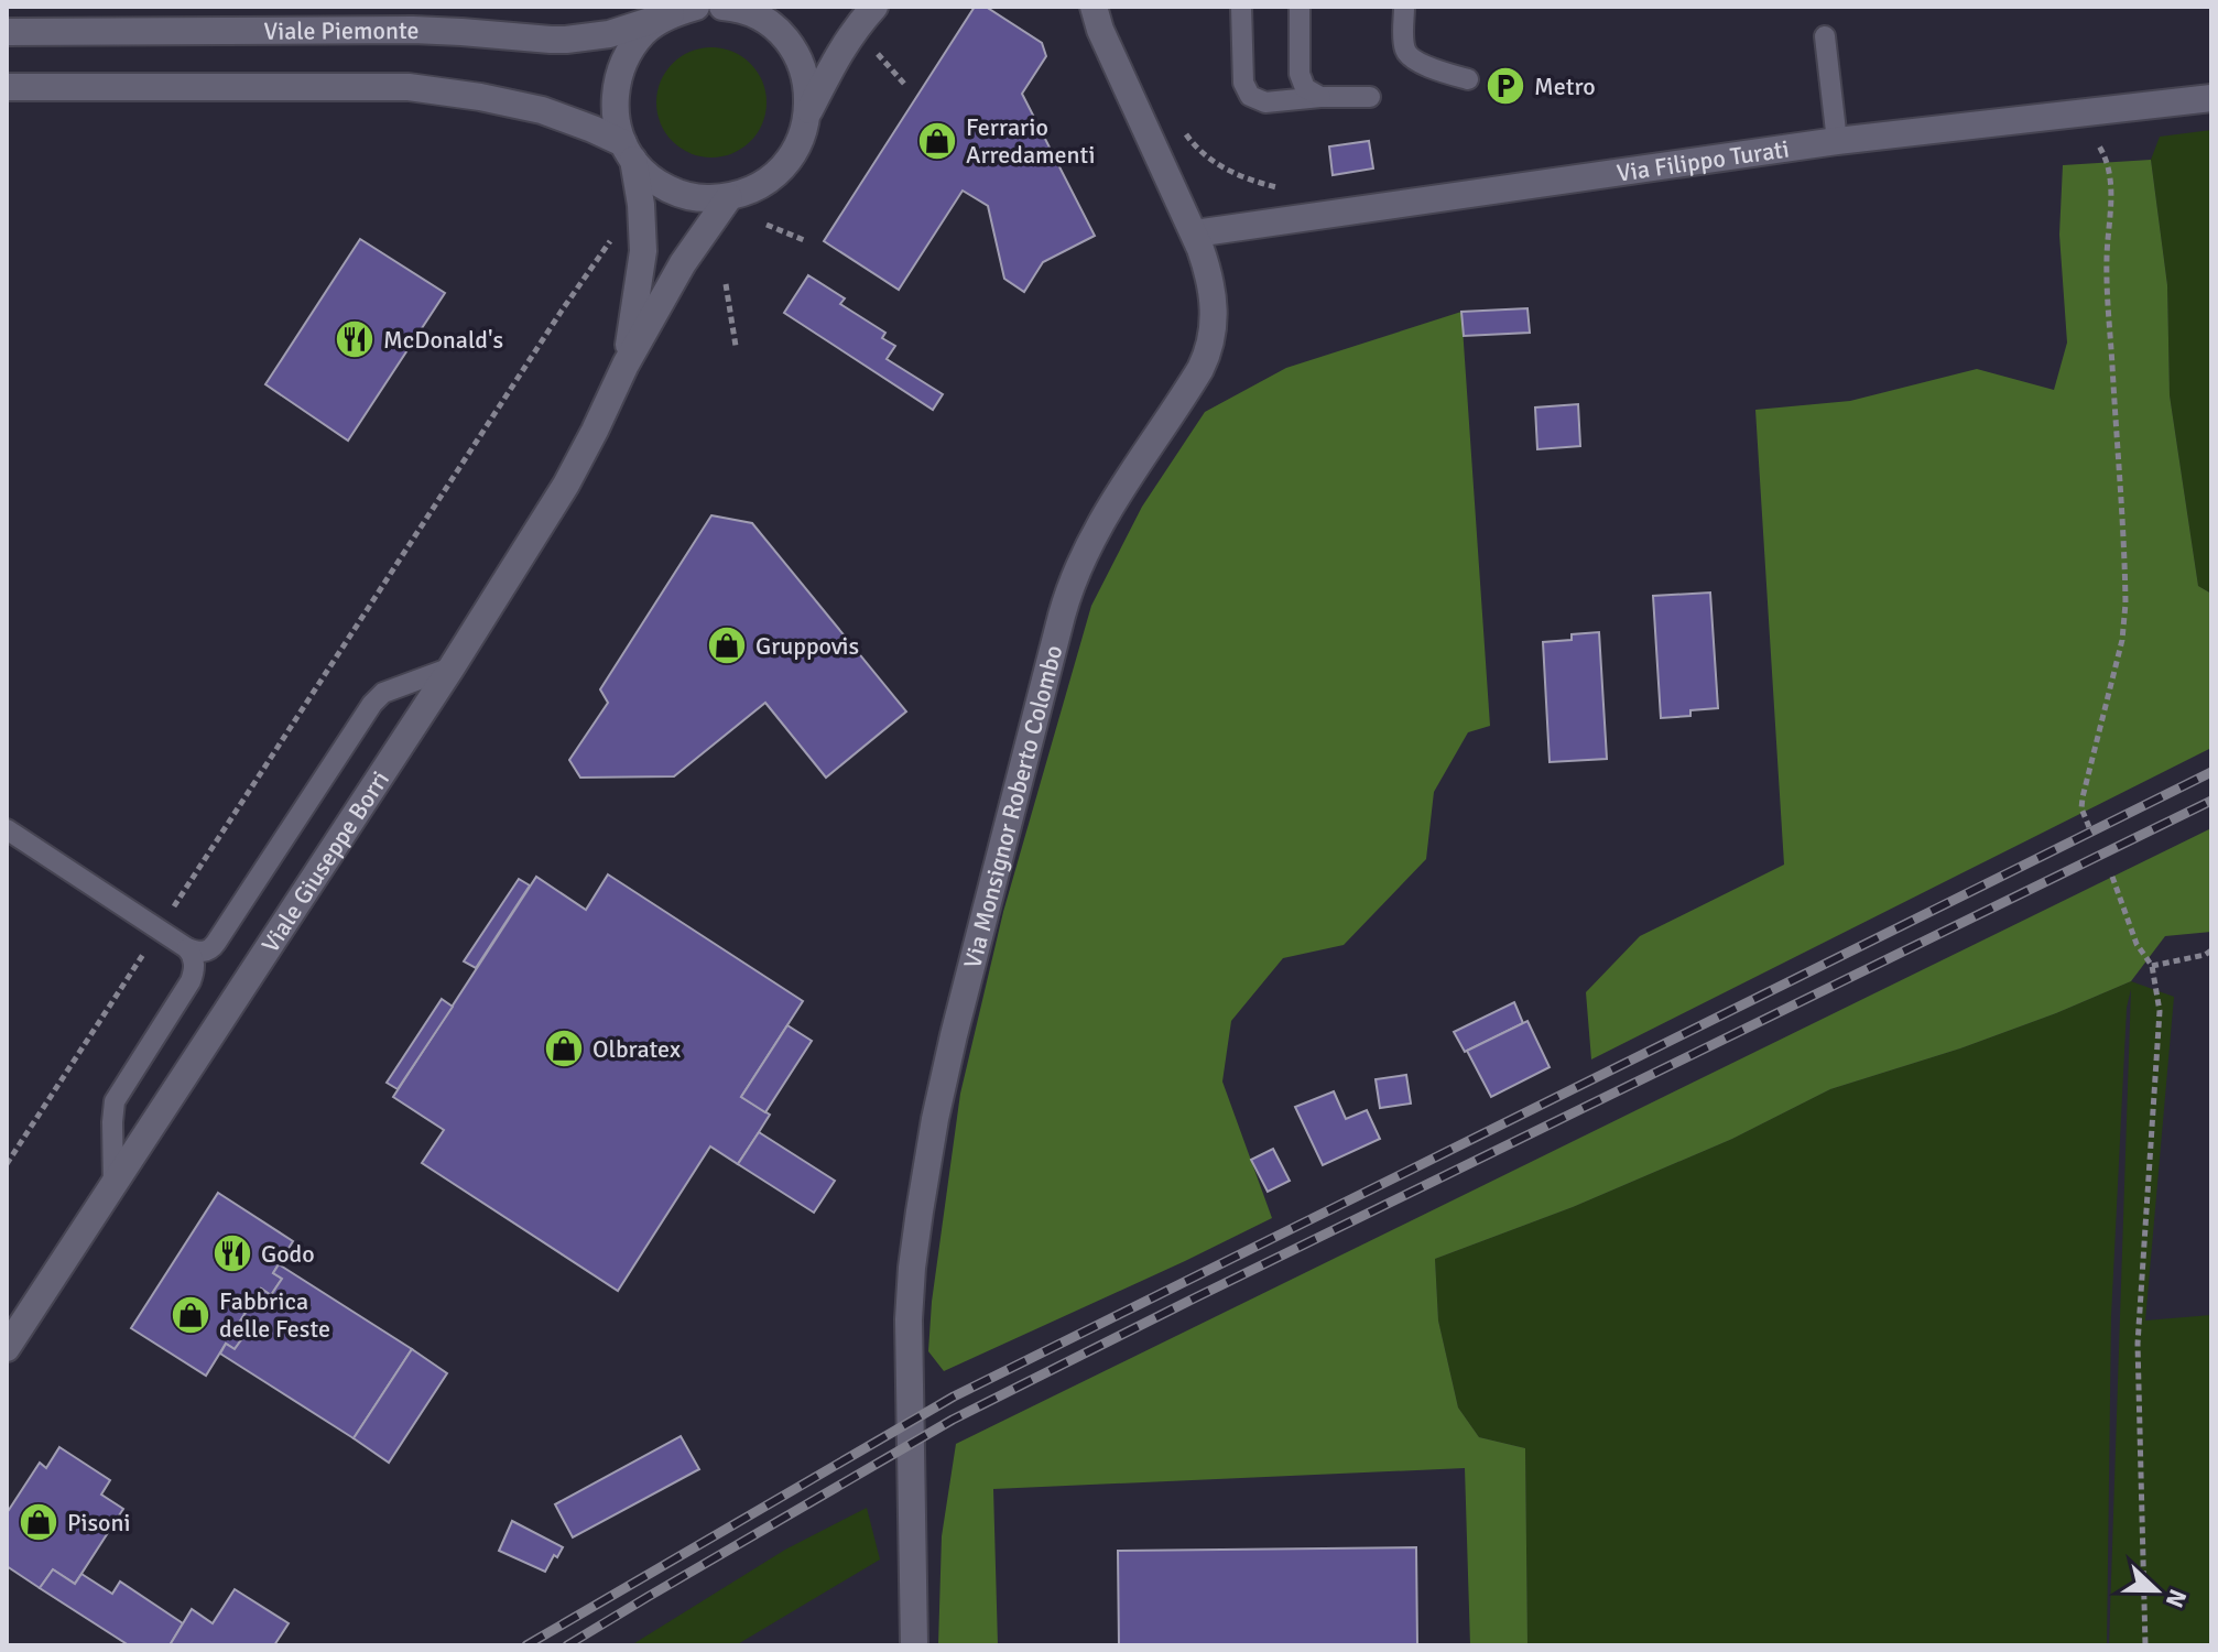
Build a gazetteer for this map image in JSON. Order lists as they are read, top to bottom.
{
  "streets": {
    "street": [
      "Viale Piemonte",
      "Via Filippo Turati",
      "Via Monsignor Roberto Colombo",
      "Viale Giuseppe Borri"
    ]
  },
  "crossings": [
    ["Viale Piemonte", "Viale Giuseppe Borri"],
    ["Via Filippo Turati", "Via Monsignor Roberto Colombo"]
  ],
  "places": {
    "parking": ["Metro"],
    "shop": [
      "Ferrario Arredamenti",
      "Gruppovis",
      "Olbratex",
      "Fabbrica delle Feste",
      "Pisoni"
    ],
    "restaurant": ["McDonald's", "Godo"]
  },
  "north": "right"
}
